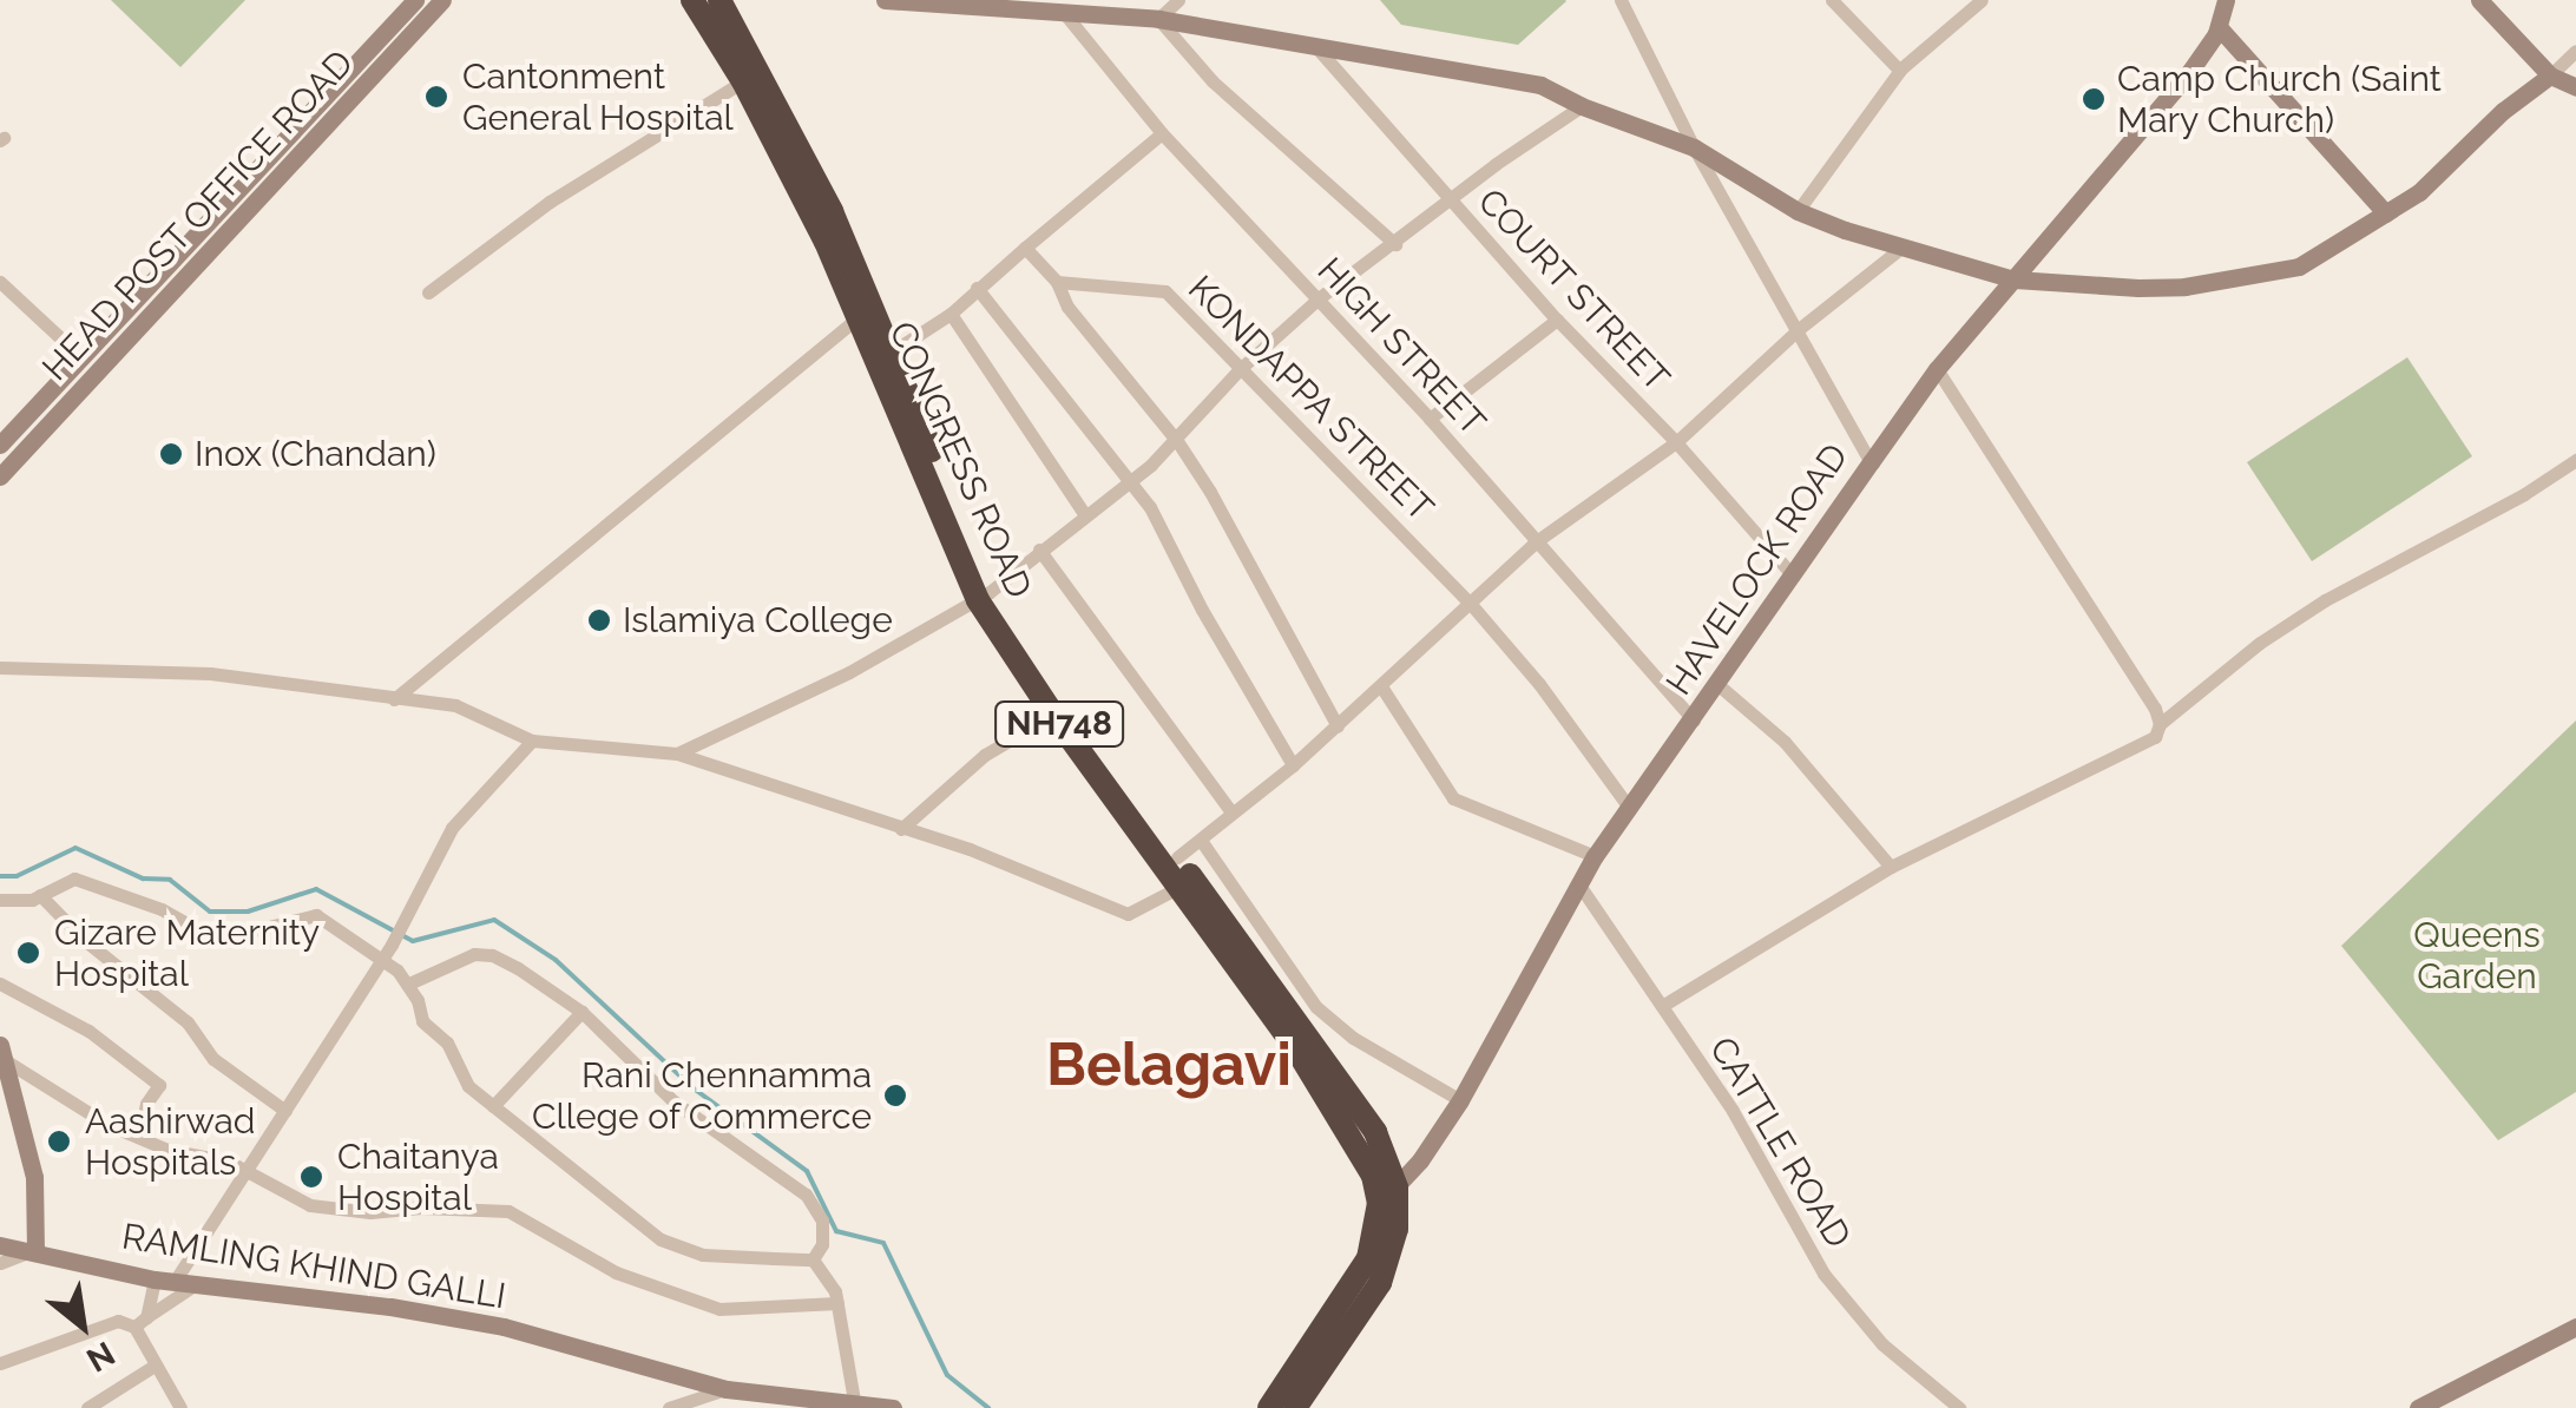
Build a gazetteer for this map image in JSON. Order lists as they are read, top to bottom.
{
  "streets": {
    "highway": ["CONGRESS ROAD", "NH748"],
    "main road": ["HEAD POST OFFICE ROAD", "HAVELOCK ROAD", "RAMLING KHIND GALLI"],
    "street": [
      "COURT STREET",
      "HIGH STREET",
      "KONDAPPA STREET",
      "CATTLE ROAD"
    ]
  },
  "crossings": [
    ["COURT STREET", "HAVELOCK ROAD"],
    ["HIGH STREET", "HAVELOCK ROAD"],
    ["KONDAPPA STREET", "HAVELOCK ROAD"],
    ["CONGRESS ROAD", "HAVELOCK ROAD"],
    ["HAVELOCK ROAD", "CATTLE ROAD"]
  ],
  "districts": ["Belagavi"],
  "parks": ["Queens Garden"],
  "places": [
    "Cantonment General Hospital",
    "Camp Church (Saint Mary Church)",
    "Inox (Chandan)",
    "Islamiya College",
    "Gizare Maternity Hospital",
    "Rani Chennamma Cllege of Commerce",
    "Aashirwad Hospitals",
    "Chaitanya Hospital"
  ],
  "north": "bottom right"
}
